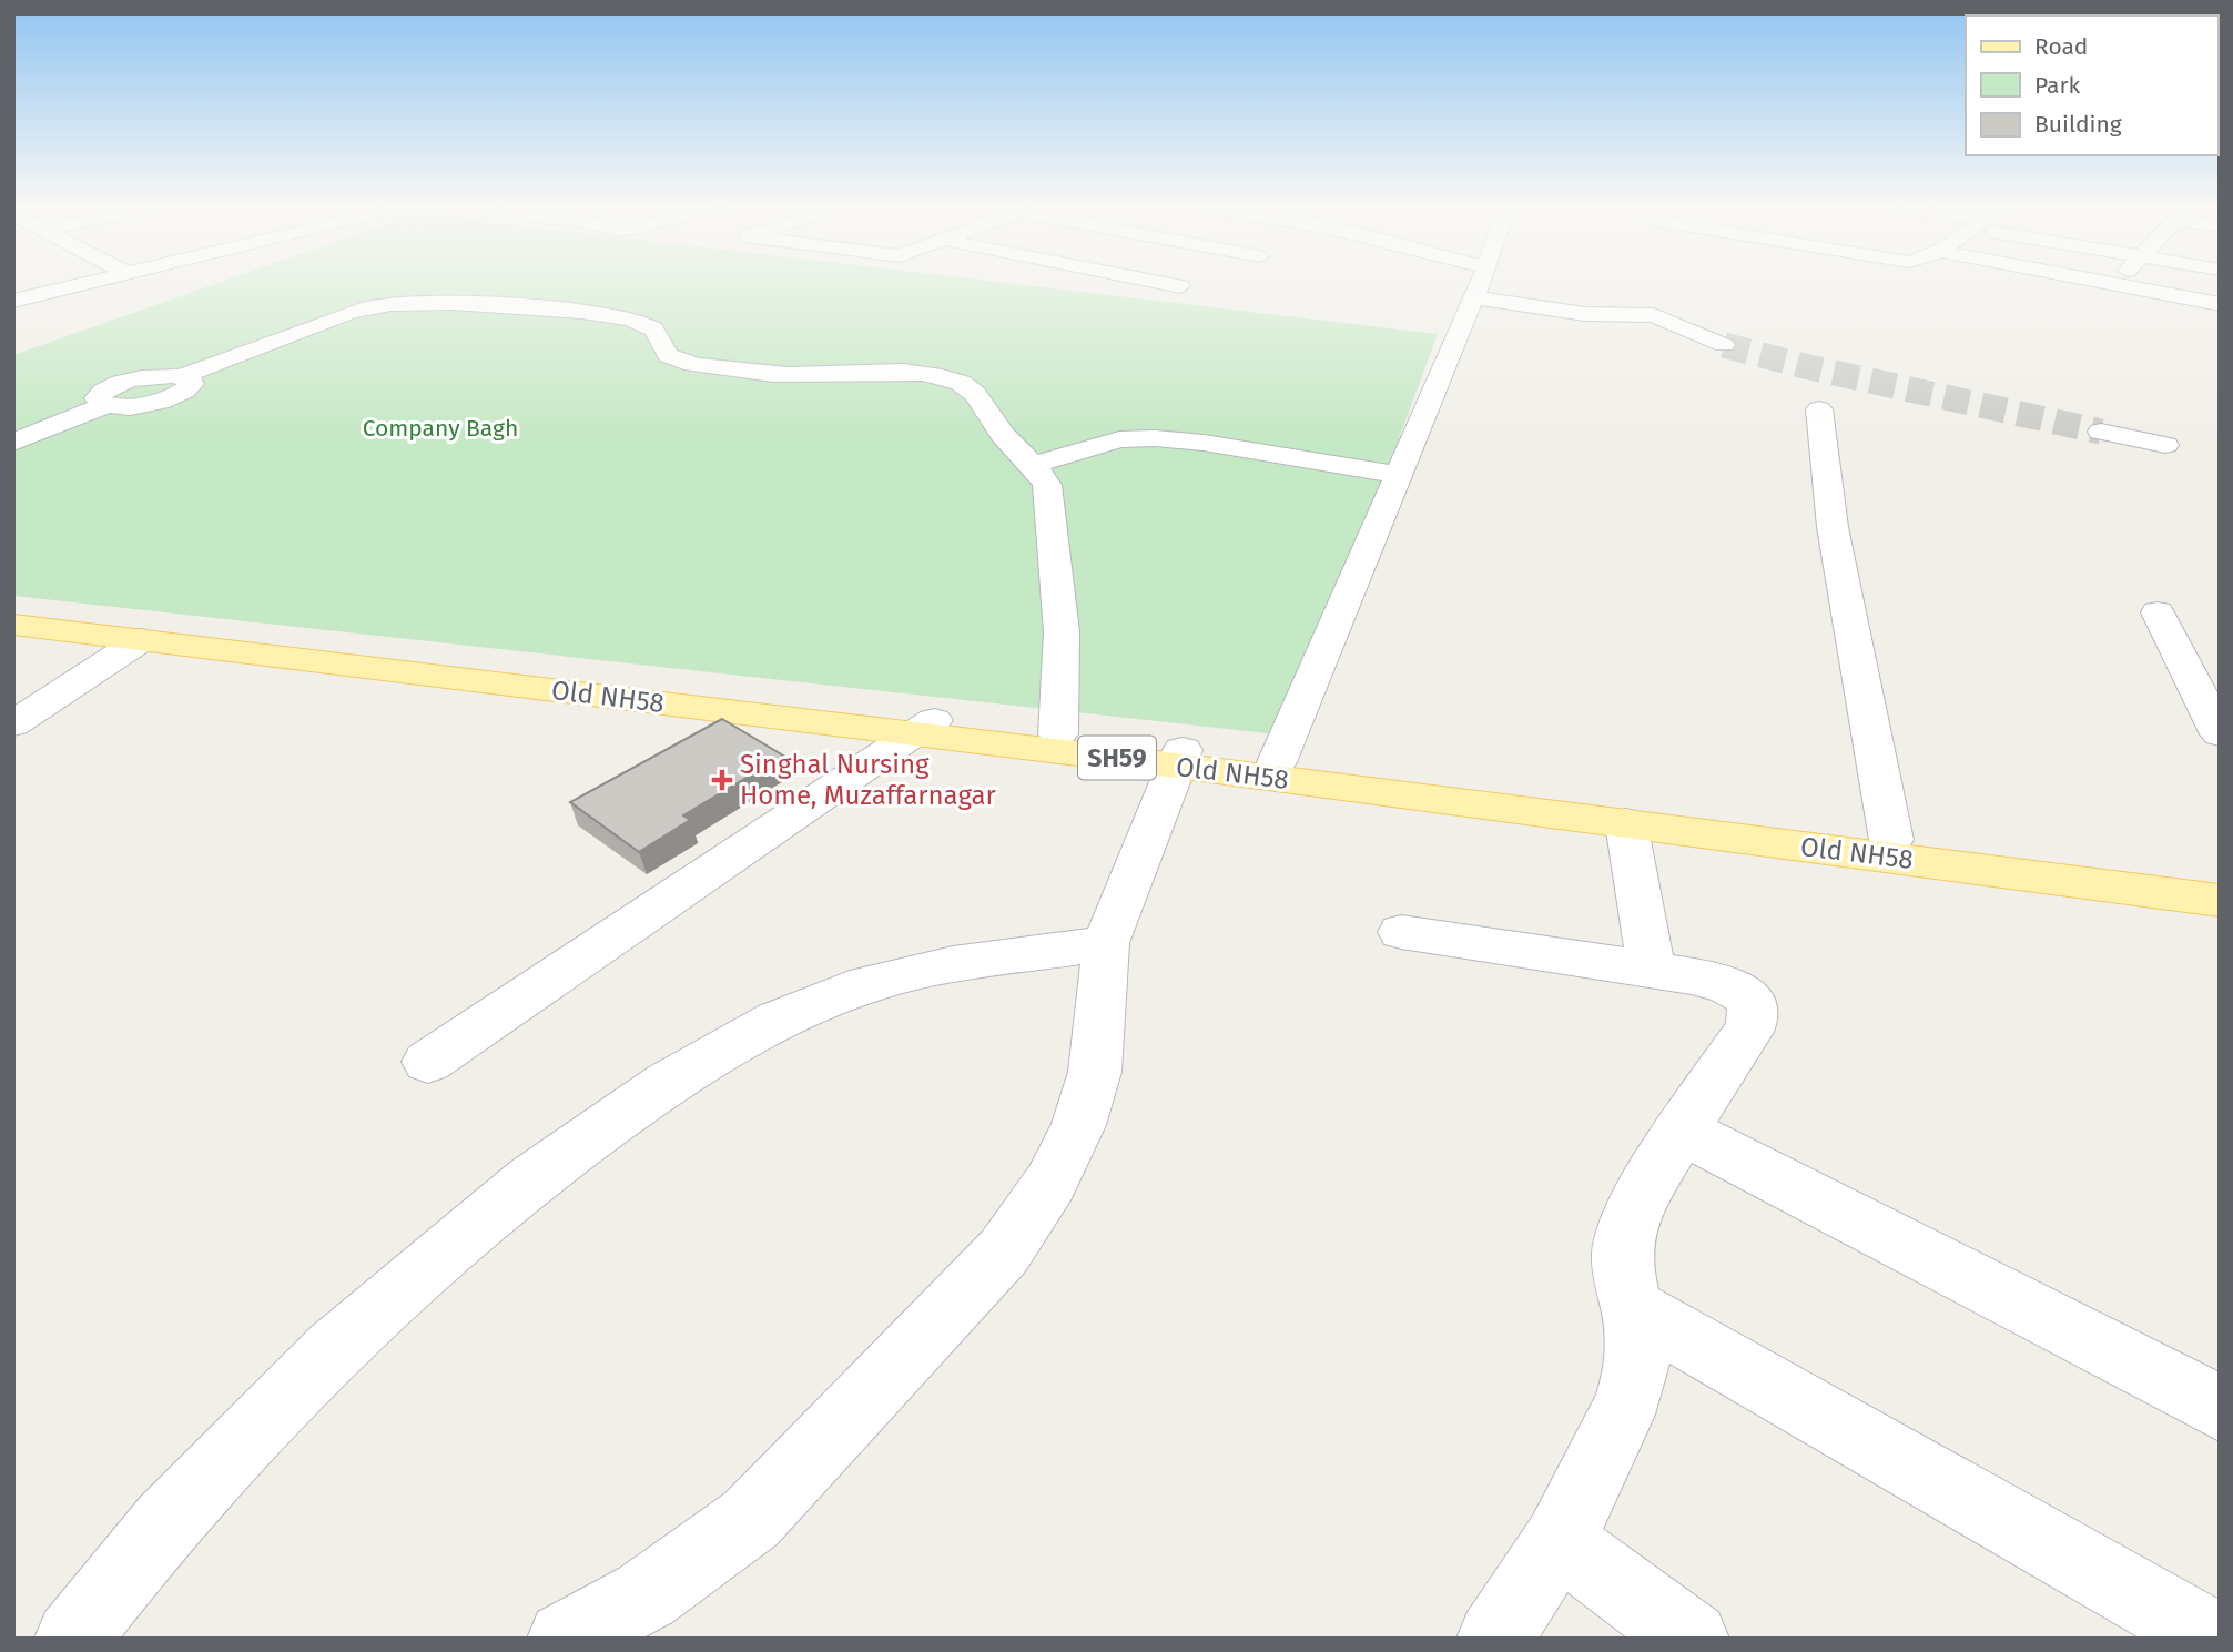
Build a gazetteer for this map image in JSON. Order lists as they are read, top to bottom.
{
  "streets": {
    "main road": ["Old NH58", "SH59"]
  },
  "parks": ["Company Bagh"],
  "places": {
    "health": ["Singhal Nursing Home, Muzaffarnagar"]
  },
  "legend": ["Road", "Park", "Building"]
}
